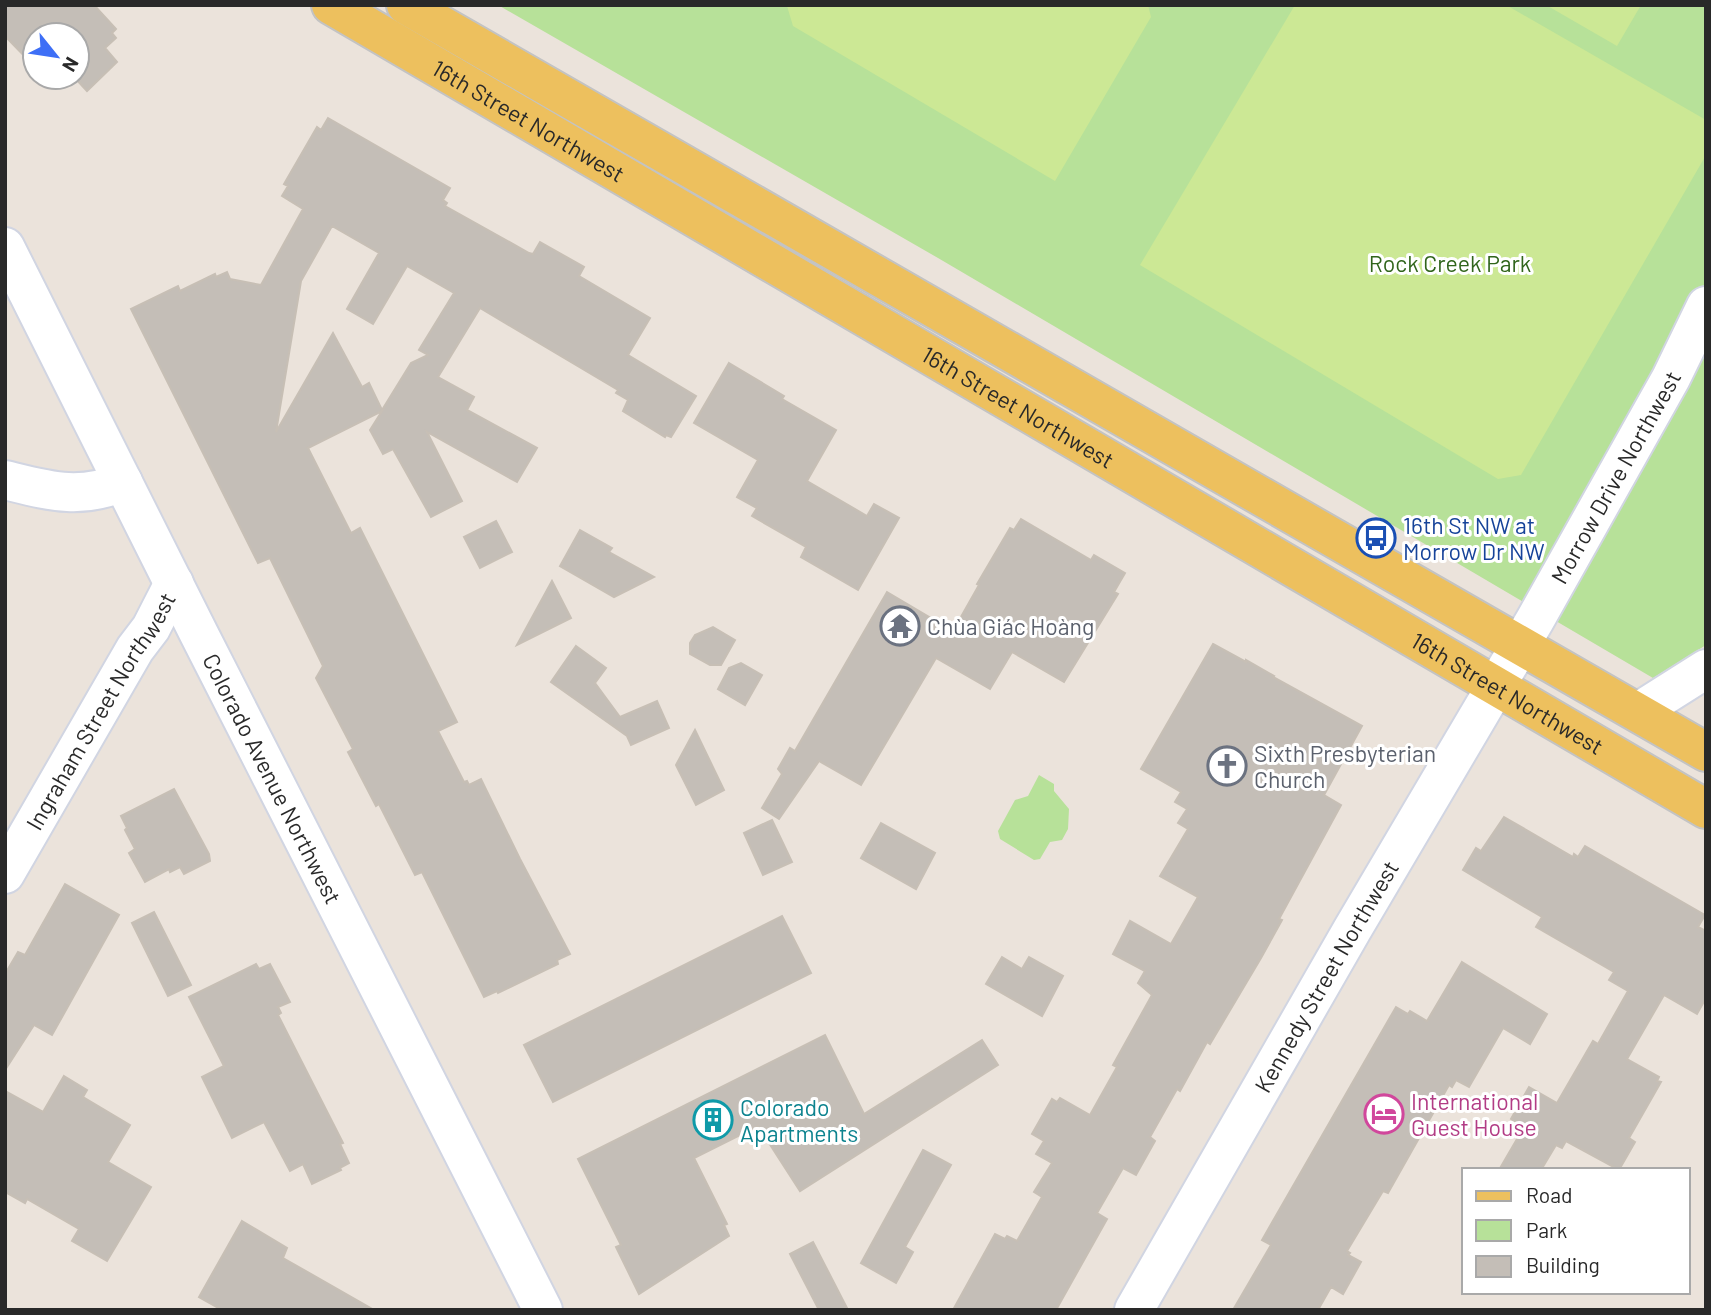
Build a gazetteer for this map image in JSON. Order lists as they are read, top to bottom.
{
  "streets": {
    "main road": ["16th Street Northwest"],
    "street": [
      "Morrow Drive Northwest",
      "Ingraham Street Northwest",
      "Colorado Avenue Northwest",
      "Kennedy Street Northwest"
    ]
  },
  "crossings": [
    ["16th Street Northwest", "Morrow Drive Northwest"],
    ["16th Street Northwest", "Kennedy Street Northwest"],
    ["Morrow Drive Northwest", "Kennedy Street Northwest"],
    ["Ingraham Street Northwest", "Colorado Avenue Northwest"]
  ],
  "parks": ["Rock Creek Park"],
  "places": {
    "bus stop": ["16th St NW at Morrow Dr NW"],
    "temple": ["Chùa Giác Hoàng"],
    "church": ["Sixth Presbyterian Church"],
    "hotel": ["International Guest House"],
    "building": ["Colorado Apartments"]
  },
  "legend": ["Road", "Park", "Building"],
  "north": "bottom right"
}
